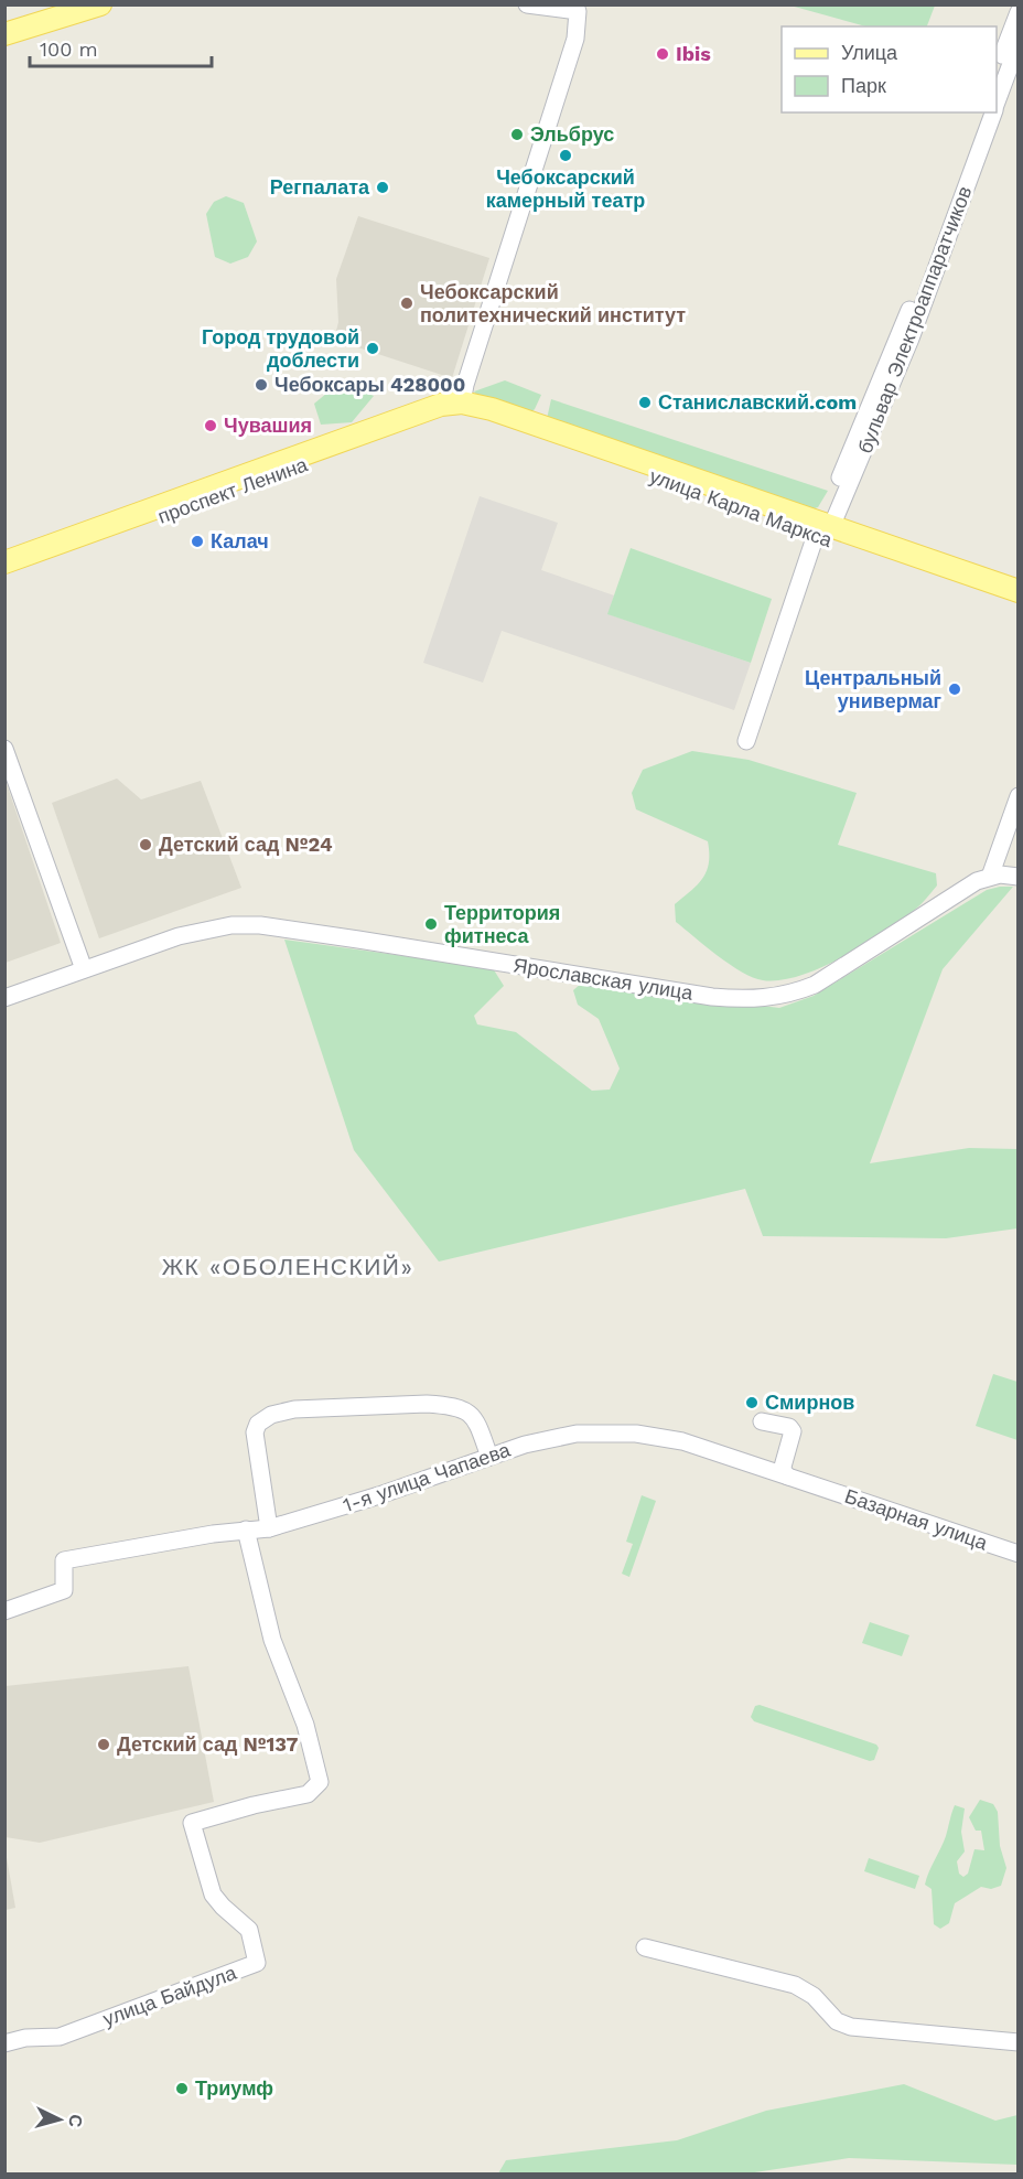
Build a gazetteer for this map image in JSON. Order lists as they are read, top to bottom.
{
  "streets": {
    "main road": ["проспект Ленина", "улица Карла Маркса"],
    "street": [
      "бульвар Электроаппаратчиков",
      "Ярославская улица",
      "1-я улица Чапаева",
      "Базарная улица",
      "улица Байдула"
    ]
  },
  "crossings": [
    ["бульвар Электроаппаратчиков", "улица Карла Маркса"],
    ["проспект Ленина", "улица Карла Маркса"],
    ["1-я улица Чапаева", "Базарная улица"],
    ["1-я улица Чапаева", "улица Байдула"]
  ],
  "districts": ["ЖК «ОБОЛЕНСКИЙ»"],
  "places": [
    "Ibis",
    "Эльбрус",
    "Чебоксарский камерный театр",
    "Регпалата",
    "Чебоксарский политехнический институт",
    "Город трудовой доблести",
    "Чебоксары 428000",
    "Станиславский.com",
    "Чувашия",
    "Калач",
    "Центральный универмаг",
    "Детский сад №24",
    "Территория фитнеса",
    "Смирнов",
    "Детский сад №137",
    "Триумф"
  ],
  "legend": ["Улица", "Парк"],
  "scale_bar": "100 m",
  "north": "right"
}
